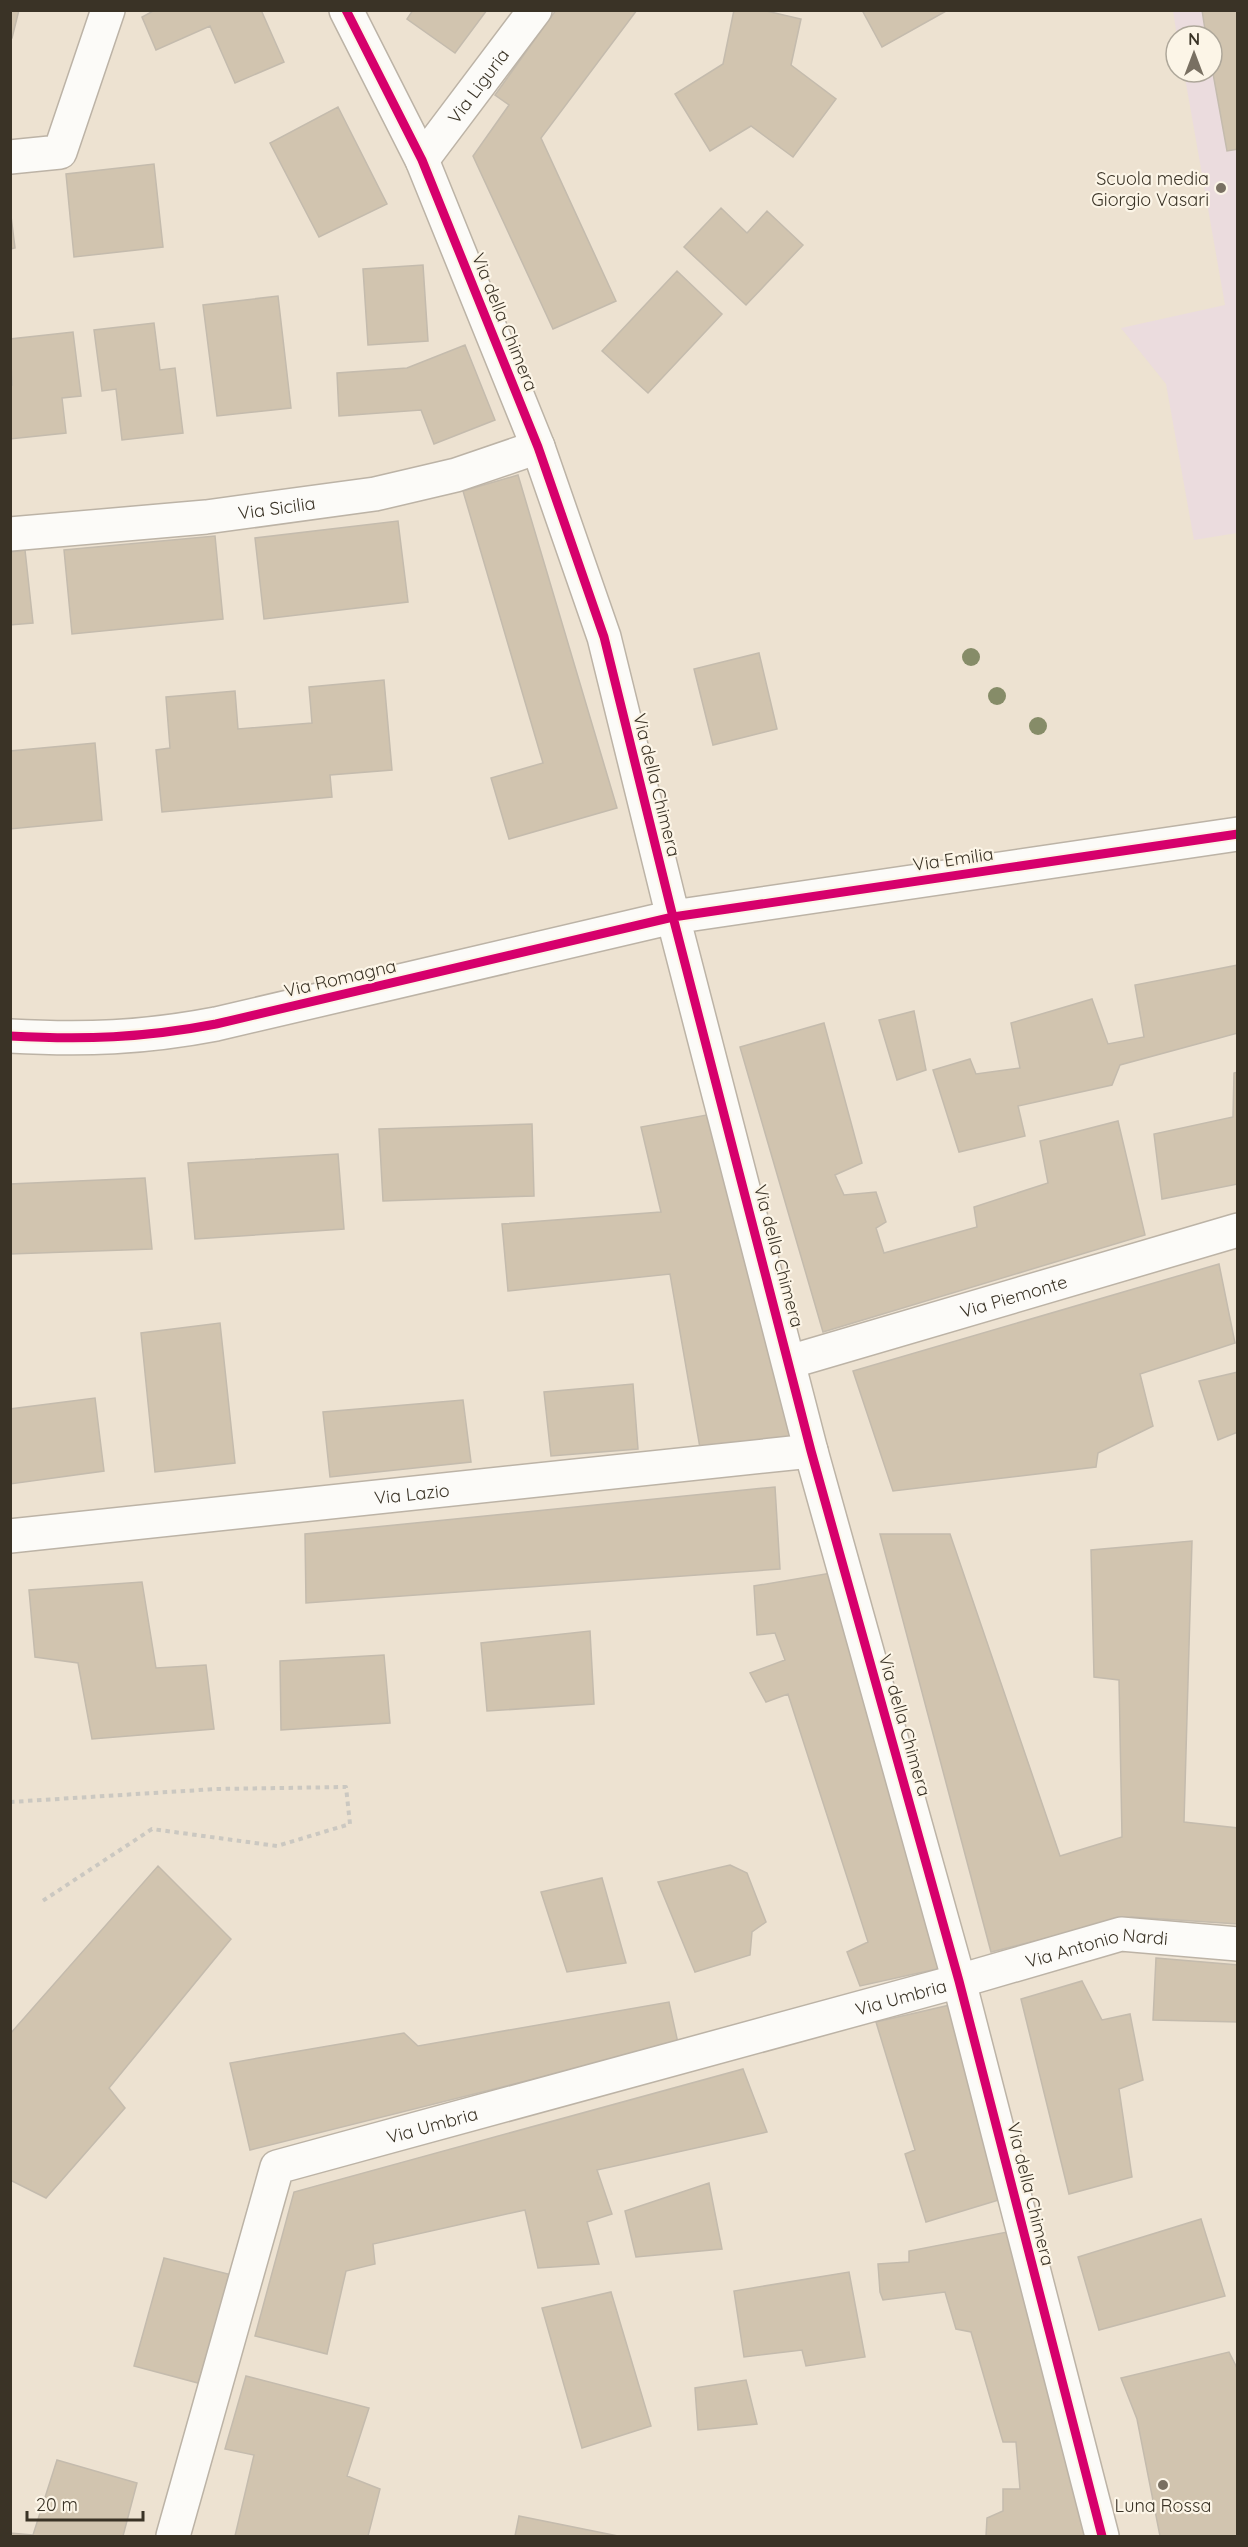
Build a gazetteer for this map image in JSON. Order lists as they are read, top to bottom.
{
  "streets": {
    "street": [
      "Via Liguria",
      "Via della Chimera",
      "Via Sicilia",
      "Via Emilia",
      "Via Romagna",
      "Via Piemonte",
      "Via Lazio",
      "Via Antonio Nardi",
      "Via Umbria"
    ]
  },
  "crossings": [
    ["Via Liguria", "Via della Chimera"],
    ["Via della Chimera", "Via Sicilia"],
    ["Via della Chimera", "Via Emilia"],
    ["Via della Chimera", "Via Romagna"],
    ["Via della Chimera", "Via Piemonte"],
    ["Via della Chimera", "Via Lazio"],
    ["Via della Chimera", "Via Antonio Nardi"],
    ["Via della Chimera", "Via Umbria"],
    ["Via Emilia", "Via Romagna"],
    ["Via Antonio Nardi", "Via Umbria"]
  ],
  "places": ["Scuola media Giorgio Vasari", "Luna Rossa"],
  "scale_bar": "20 m",
  "north": "top"
}
